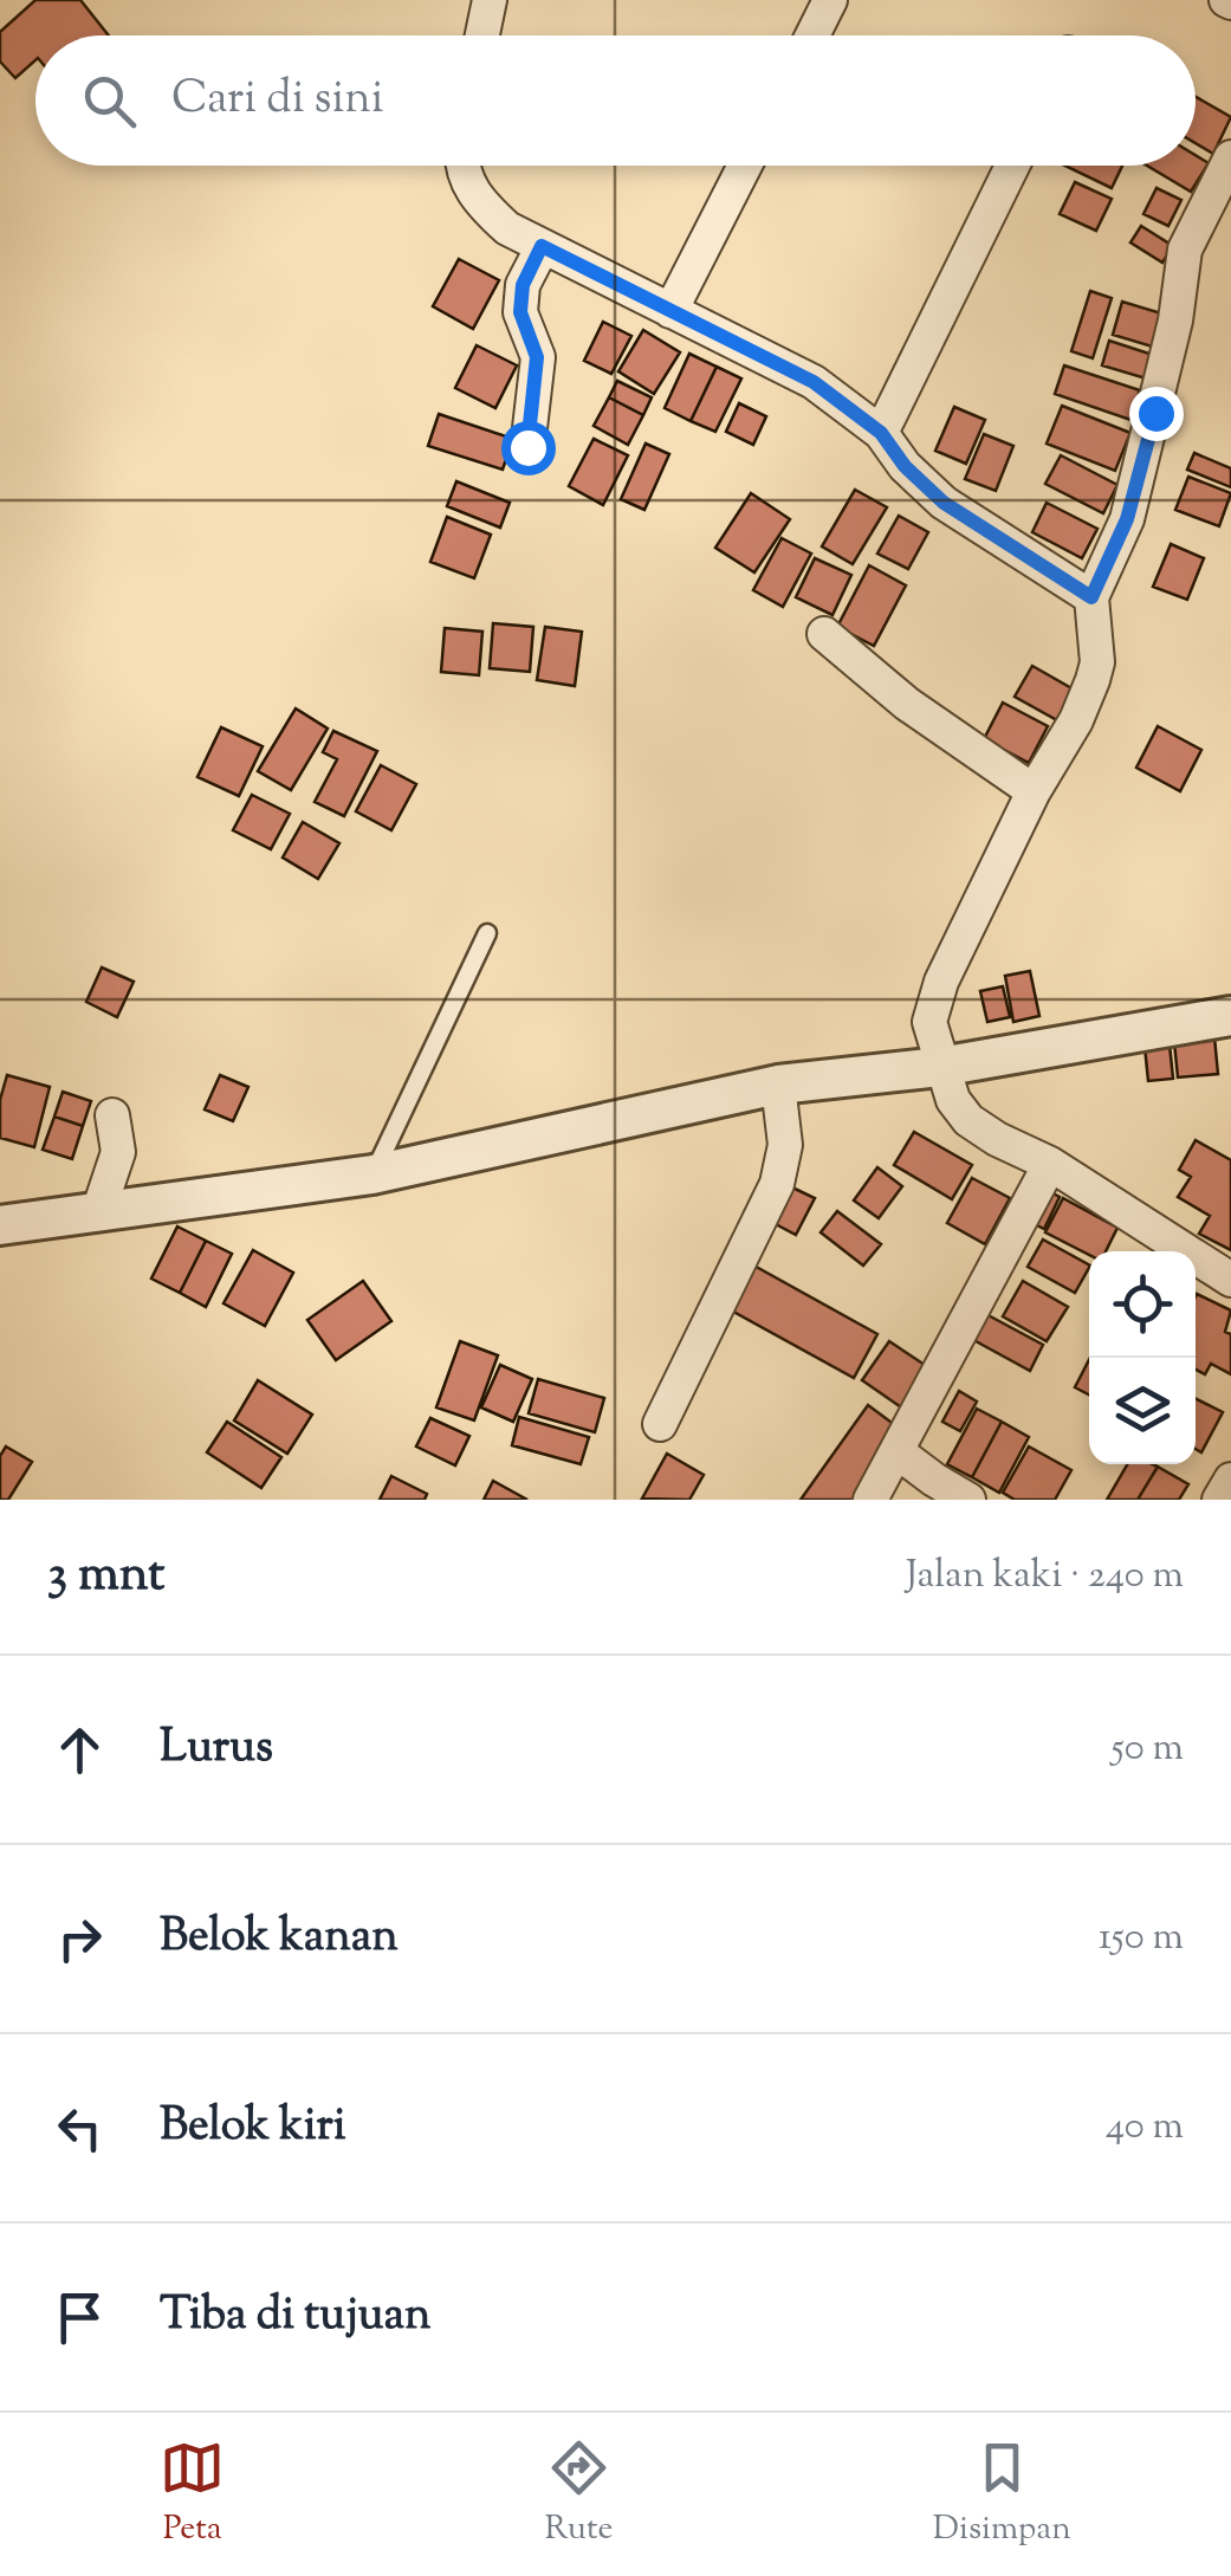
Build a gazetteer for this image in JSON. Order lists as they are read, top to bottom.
{
  "page": {
    "search": "Cari di sini",
    "heading": ["3 mnt", "Jalan kaki · 240 m"],
    "list": [
      ["Lurus", "50 m"],
      ["Belok kanan", "150 m"],
      ["Belok kiri", "40 m"],
      "Tiba di tujuan"
    ],
    "nav": ["Peta", "Rute", "Disimpan"]
  }
}
